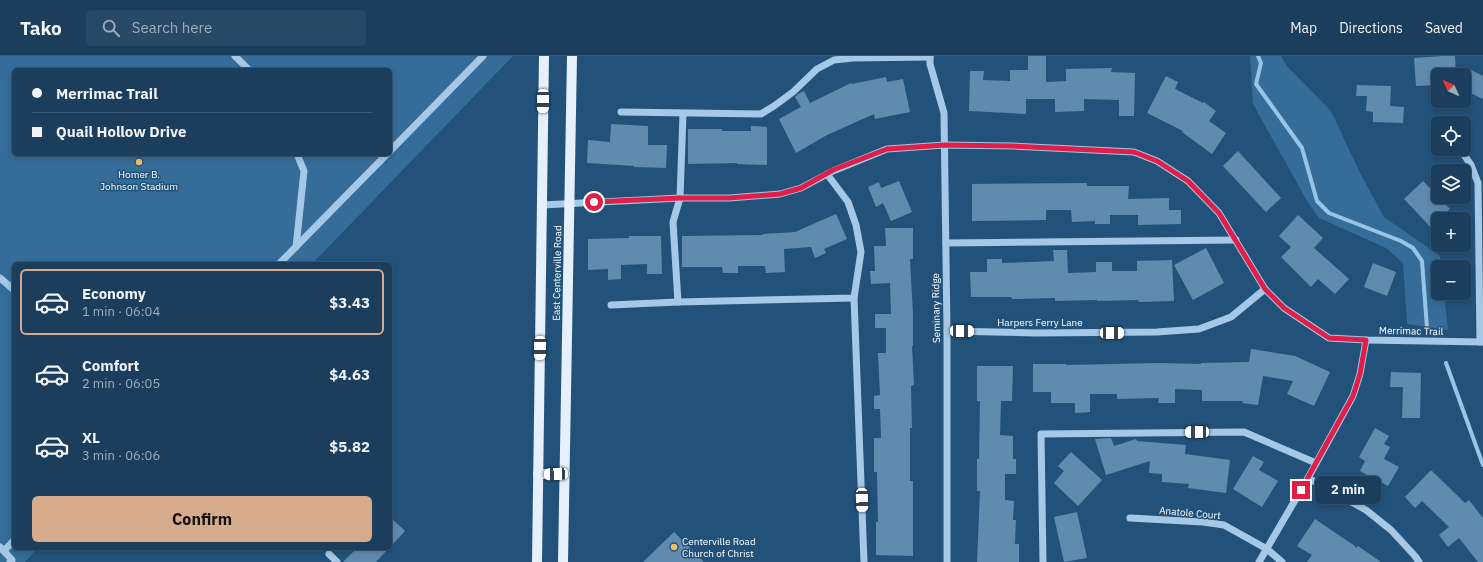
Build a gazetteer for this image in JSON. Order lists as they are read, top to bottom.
{
  "streets": {
    "main road": ["East Centerville Road"],
    "street": [
      "Seminary Ridge",
      "Harpers Ferry Lane",
      "Merrimac Trail",
      "Anatole Court"
    ]
  },
  "crossings": [
    ["East Centerville Road", "Merrimac Trail"],
    ["Seminary Ridge", "Harpers Ferry Lane"],
    ["Seminary Ridge", "Merrimac Trail"],
    ["Harpers Ferry Lane", "Merrimac Trail"]
  ],
  "places": ["Homer B. Johnson Stadium", "Centerville Road Church of Christ"],
  "north": "top left",
  "page": {
    "header": "Tako",
    "search": "Search here",
    "nav": ["Map", "Directions", "Saved"],
    "map_buttons": ["+", "−"],
    "banner": ["Merrimac Trail", "Quail Hollow Drive"],
    "list": [
      {
        "name": "Economy",
        "note": "1 min · 06:04",
        "value": "$3.43"
      },
      {
        "name": "Comfort",
        "note": "2 min · 06:05",
        "value": "$4.63"
      },
      {
        "name": "XL",
        "note": "3 min · 06:06",
        "value": "$5.82"
      }
    ],
    "bubble": "2 min",
    "buttons": "Confirm"
  }
}
